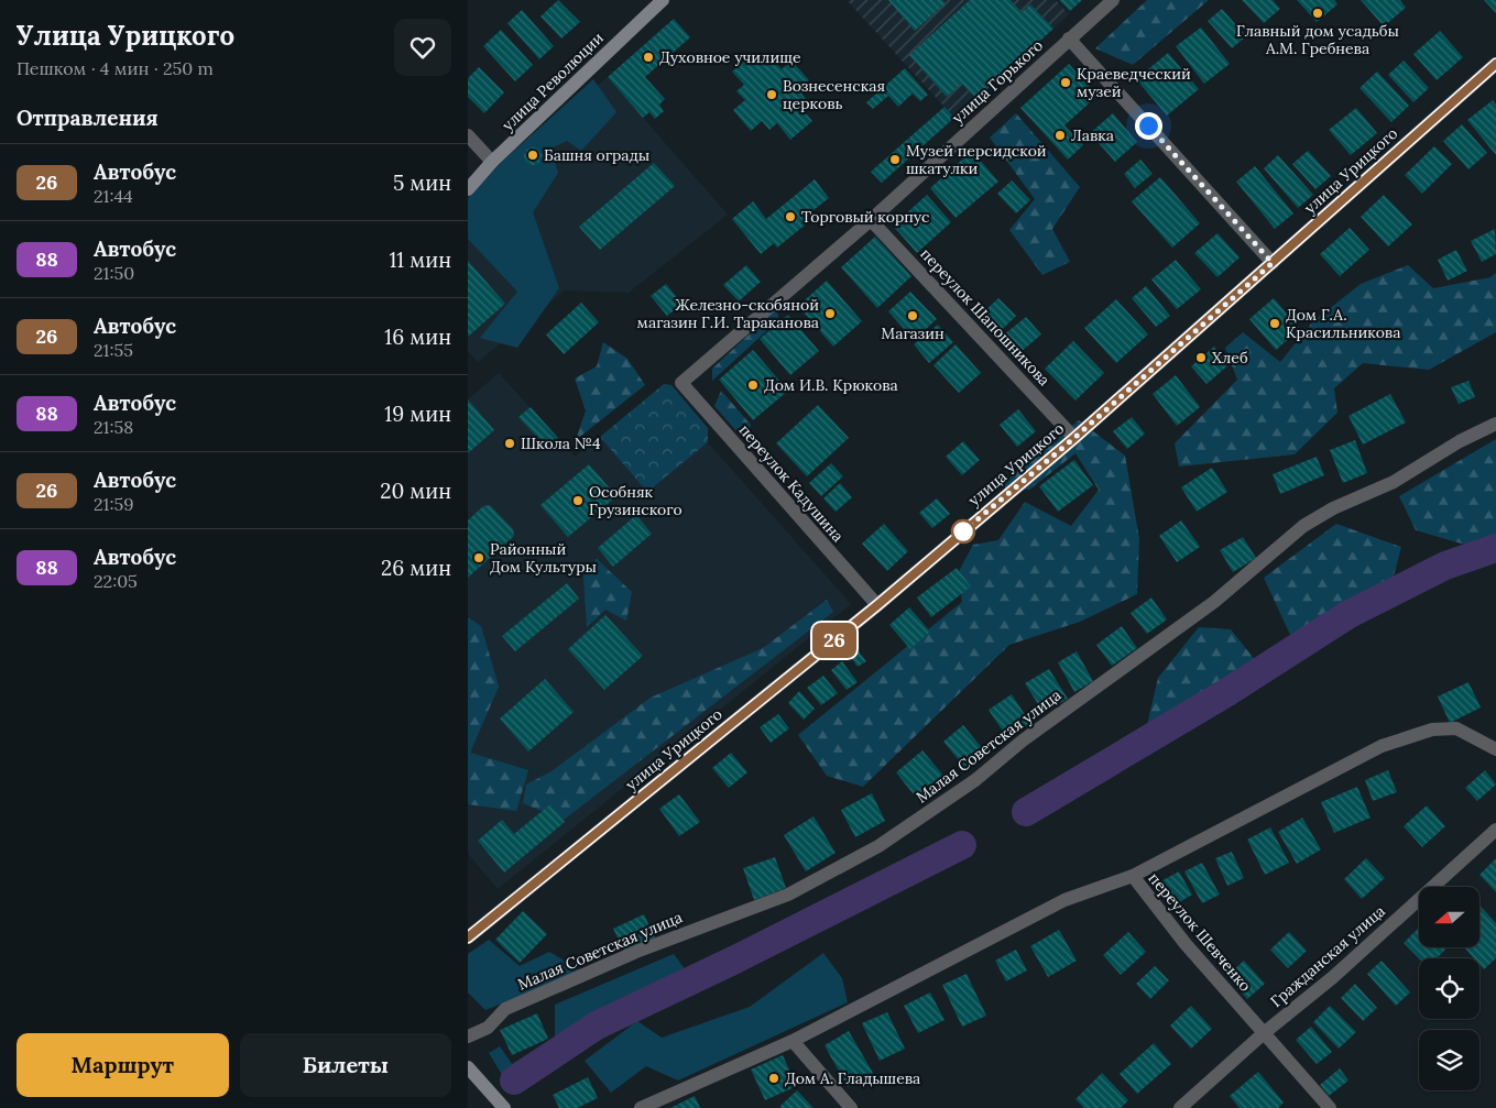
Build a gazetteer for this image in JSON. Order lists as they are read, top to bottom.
{
  "streets": {
    "main road": ["улица Революции", "улица Урицкого"],
    "street": [
      "улица Горького",
      "переулок Шапошникова",
      "переулок Кадушина",
      "Малая Советская улица",
      "переулок Шевченко",
      "Гражданская улица"
    ]
  },
  "crossings": [
    ["улица Горького", "переулок Шапошникова"],
    ["улица Горького", "переулок Кадушина"],
    ["улица Урицкого", "переулок Шапошникова"],
    ["улица Урицкого", "переулок Кадушина"],
    ["переулок Шевченко", "Гражданская улица"]
  ],
  "places": [
    "Главный дом усадьбы А.М. Гребнева",
    "Духовное училище",
    "Краеведческий музей",
    "Вознесенская церковь",
    "Лавка",
    "Башня ограды",
    "Музей персидской шкатулки",
    "Торговый корпус",
    "Железно-скобяной магазин Г.И. Тараканова",
    "Магазин",
    "Дом Г.А. Красильникова",
    "Хлеб",
    "Дом И.В. Крюкова",
    "Школа №4",
    "Особняк Грузинского",
    "Районный Дом Культуры",
    "Дом А. Гладышева"
  ],
  "lines": ["bus line 26"],
  "north": "left",
  "page": {
    "heading": [
      ["Улица Урицкого", "Пешком · 4 мин · 250 m"],
      "Отправления"
    ],
    "on_map": "26",
    "list": [
      {
        "mark": "26",
        "name": "Автобус",
        "note": "21:44",
        "value": "5 мин"
      },
      {
        "mark": "88",
        "name": "Автобус",
        "note": "21:50",
        "value": "11 мин"
      },
      {
        "mark": "26",
        "name": "Автобус",
        "note": "21:55",
        "value": "16 мин"
      },
      {
        "mark": "88",
        "name": "Автобус",
        "note": "21:58",
        "value": "19 мин"
      },
      {
        "mark": "26",
        "name": "Автобус",
        "note": "21:59",
        "value": "20 мин"
      },
      {
        "mark": "88",
        "name": "Автобус",
        "note": "22:05",
        "value": "26 мин"
      }
    ],
    "buttons": ["Маршрут", "Билеты"]
  }
}
